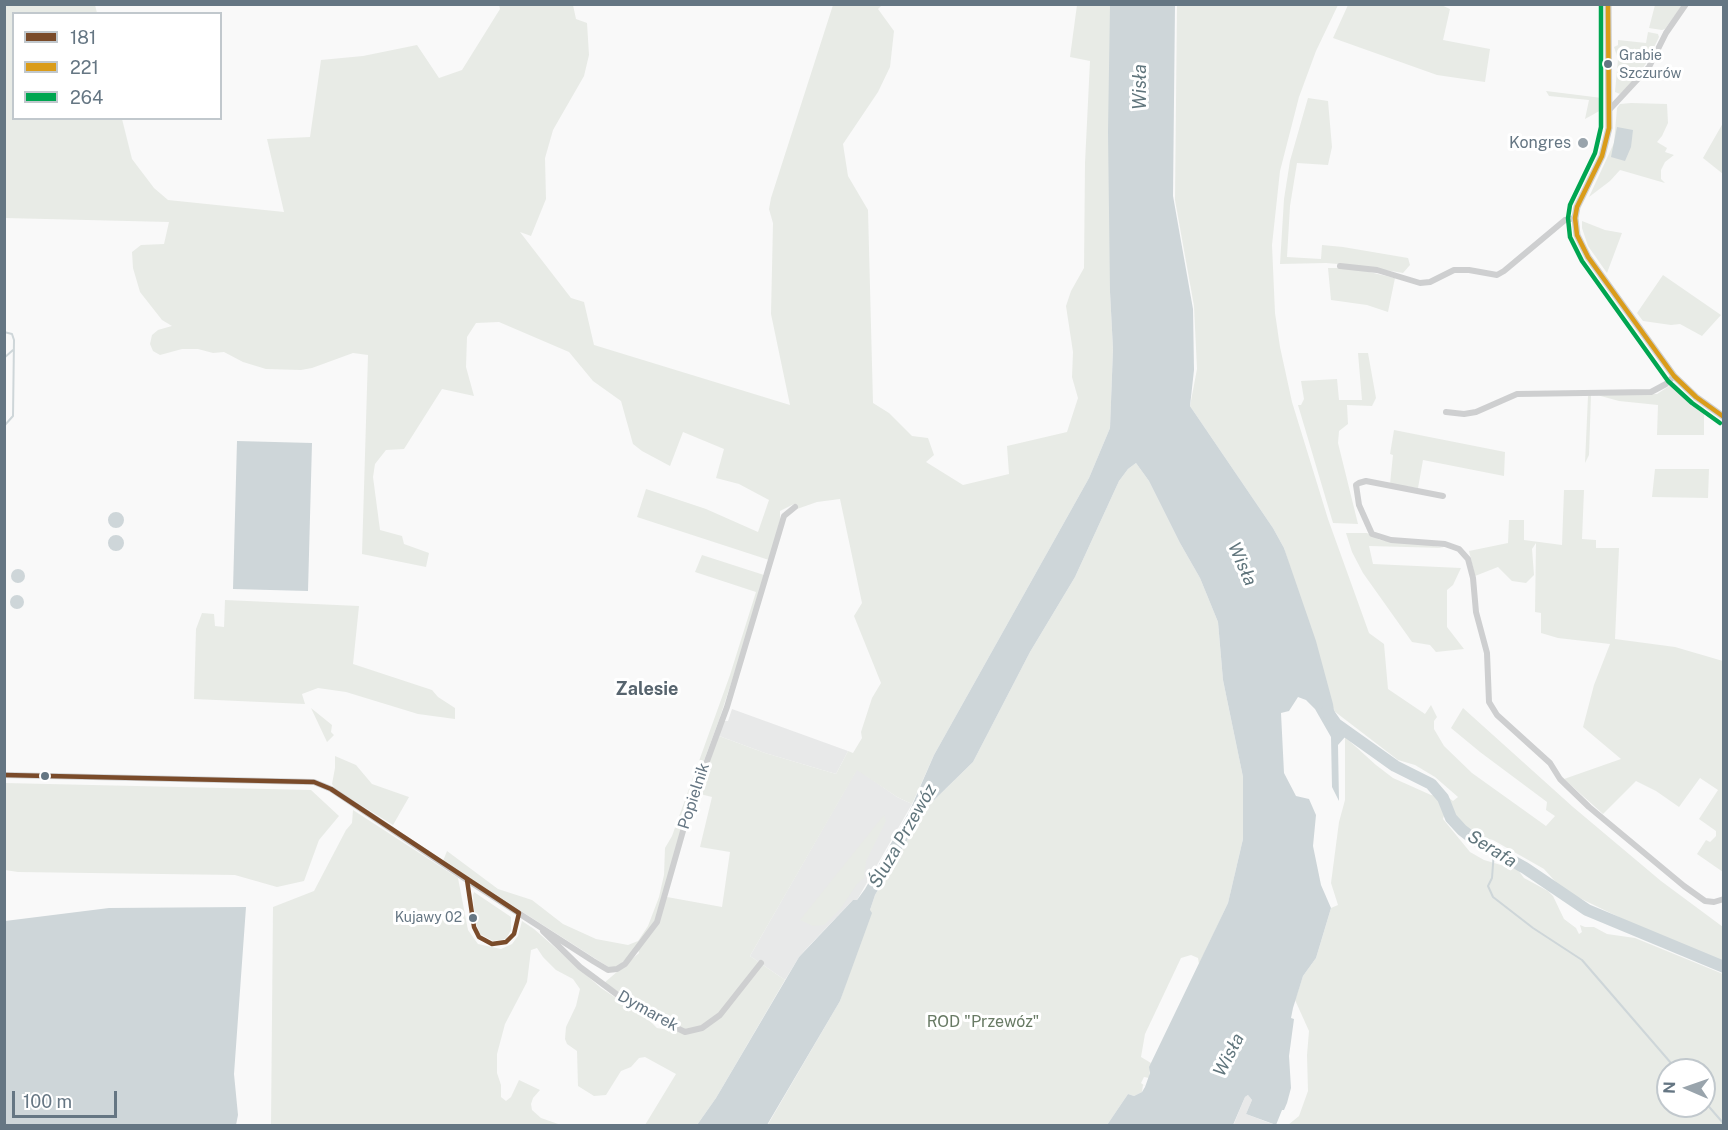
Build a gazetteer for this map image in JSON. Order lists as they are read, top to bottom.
{
  "streets": {
    "street": ["Popielnik", "Dymarek"]
  },
  "crossings": [
    ["Popielnik", "Dymarek"]
  ],
  "districts": ["Zalesie"],
  "water": ["Wisła", "Śluza Przewóz", "Serafa"],
  "parks": ["ROD \"Przewóz\""],
  "places": ["Grabie Szczurów", "Kongres", "Kujawy 02"],
  "lines": ["transit line 221", "transit line 264", "transit line 181"],
  "legend": ["181", "221", "264"],
  "scale_bar": "100 m",
  "north": "left"
}
